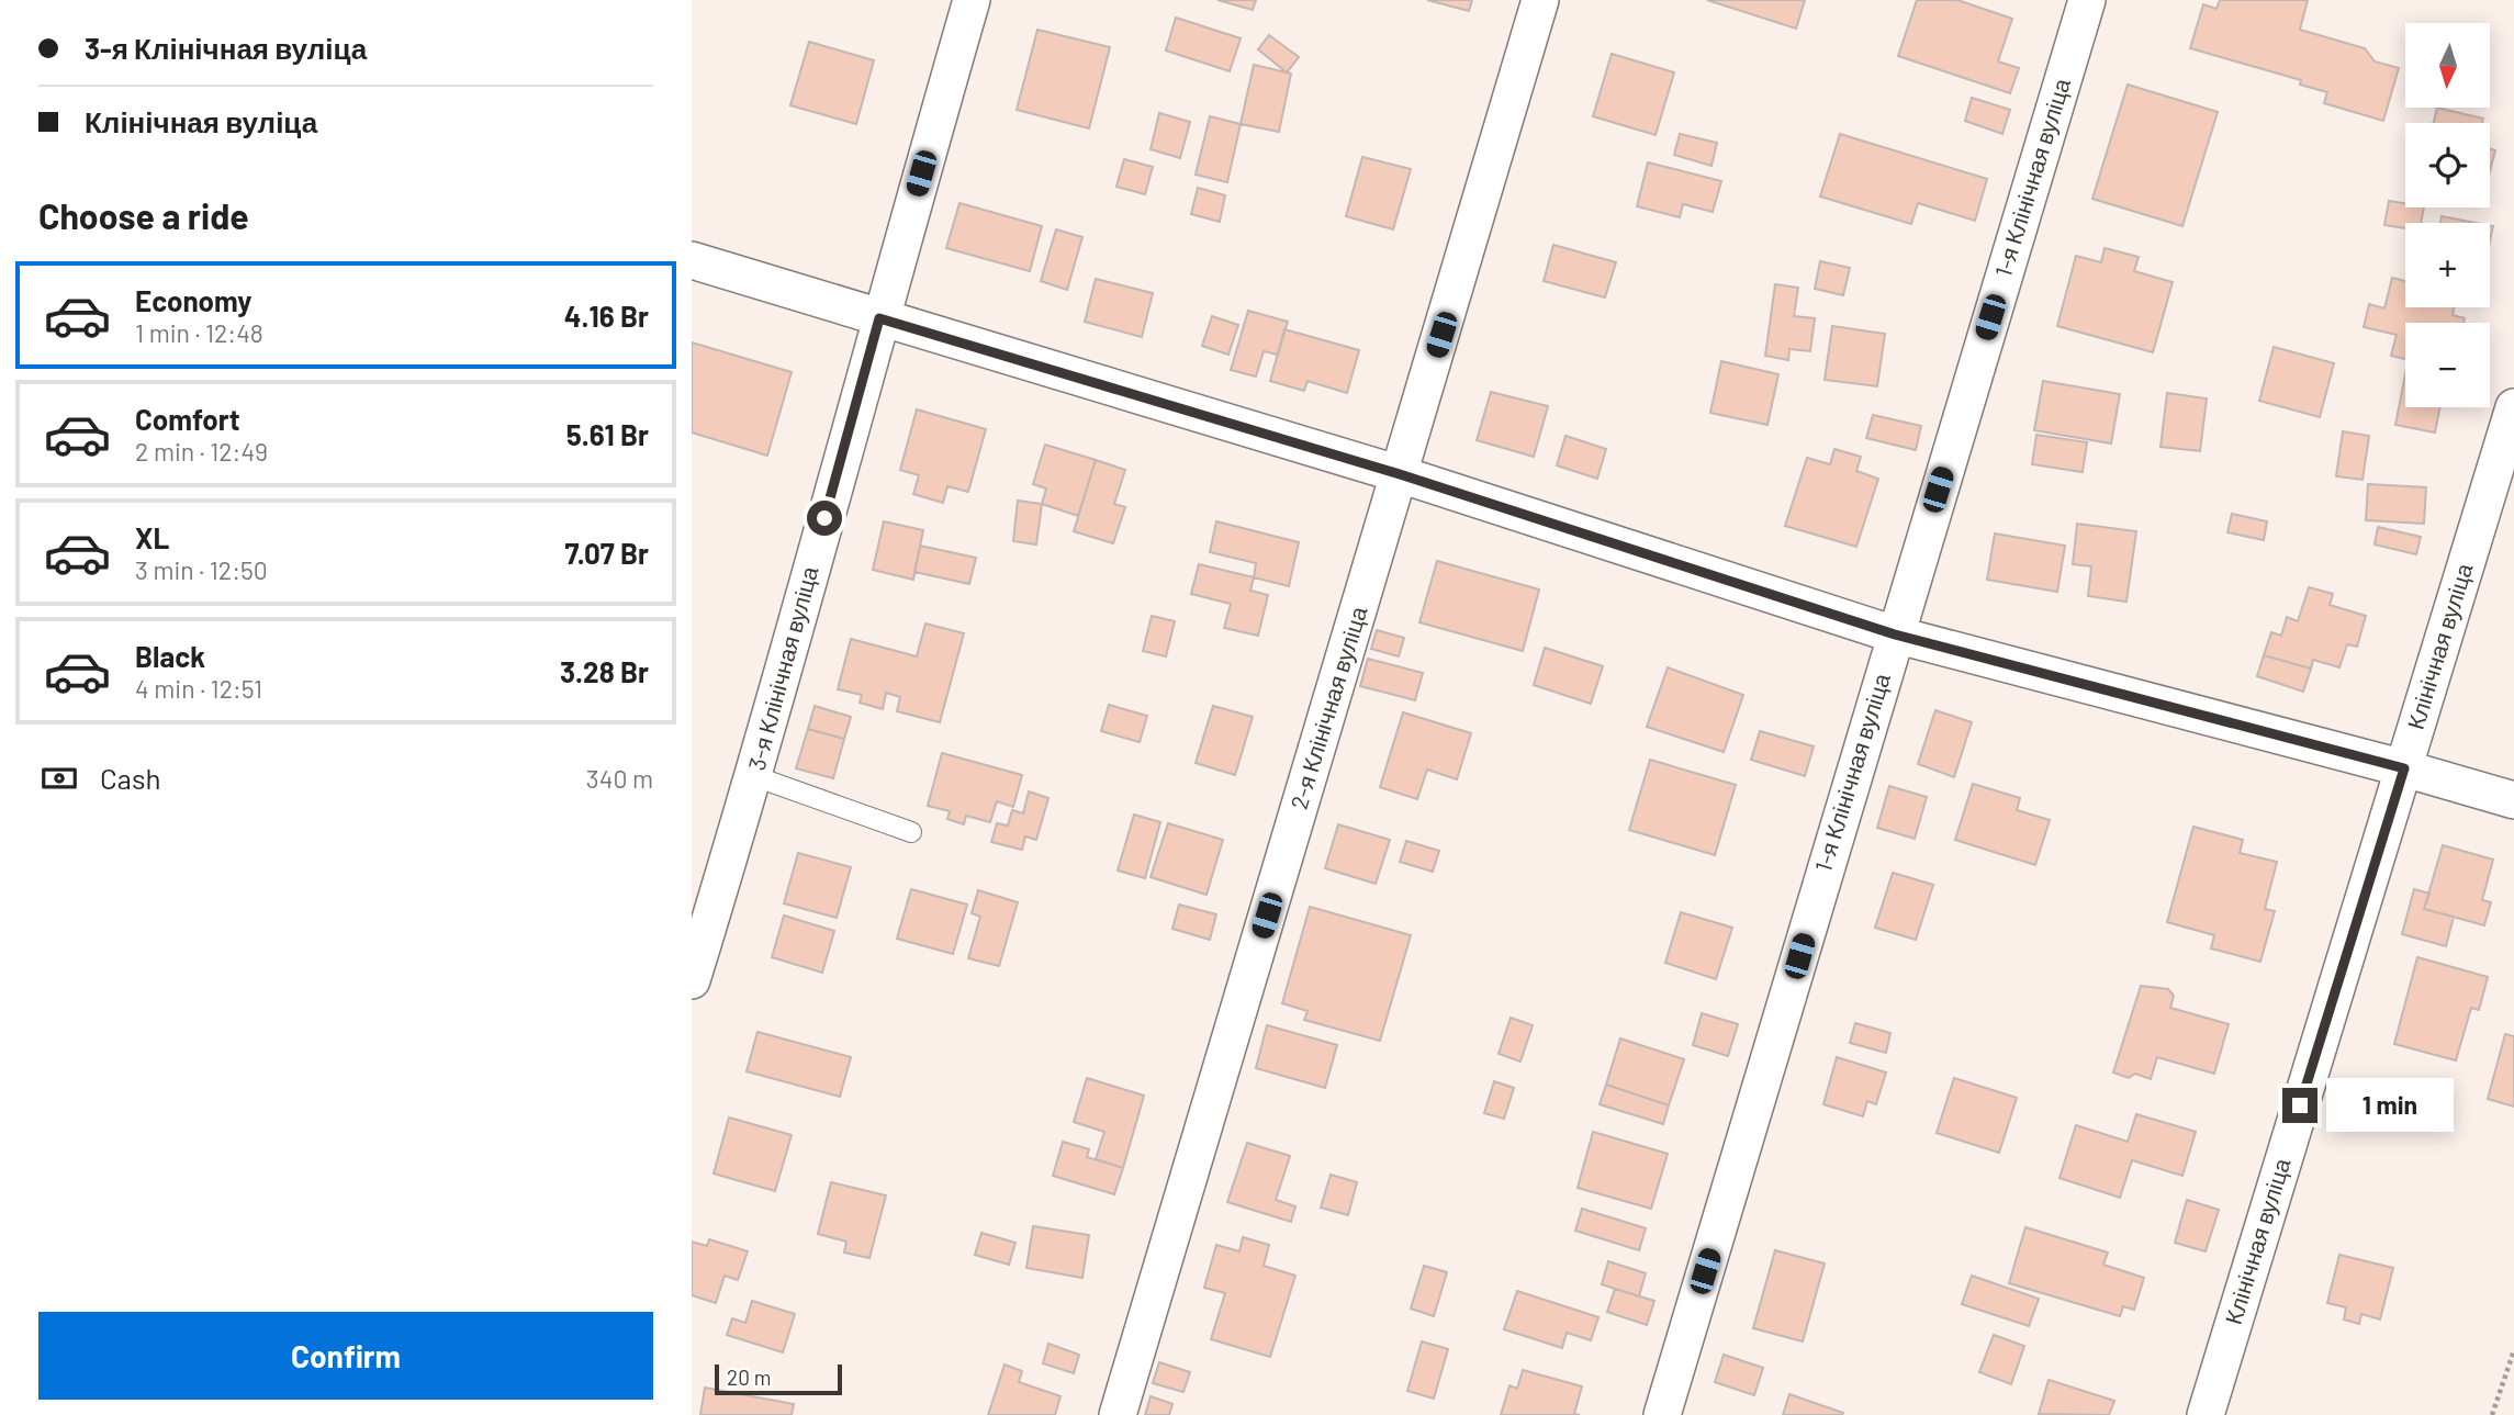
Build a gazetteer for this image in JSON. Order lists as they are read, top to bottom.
{
  "streets": {
    "street": [
      "1-я Клінічная вуліца",
      "Клінічная вуліца",
      "3-я Клінічная вуліца",
      "2-я Клінічная вуліца"
    ]
  },
  "scale_bar": "20 m",
  "north": "bottom",
  "page": {
    "banner": ["3-я Клінічная вуліца", "Клінічная вуліца"],
    "map_buttons": ["+", "−"],
    "heading": "Choose a ride",
    "list": [
      {
        "name": "Economy",
        "note": "1 min · 12:48",
        "value": "4.16 Br"
      },
      {
        "name": "Comfort",
        "note": "2 min · 12:49",
        "value": "5.61 Br"
      },
      {
        "name": "XL",
        "note": "3 min · 12:50",
        "value": "7.07 Br"
      },
      {
        "name": "Black",
        "note": "4 min · 12:51",
        "value": "3.28 Br"
      }
    ],
    "pay": ["Cash", "340 m"],
    "bubble": "1 min",
    "buttons": "Confirm",
    "scale": "20 m"
  }
}
